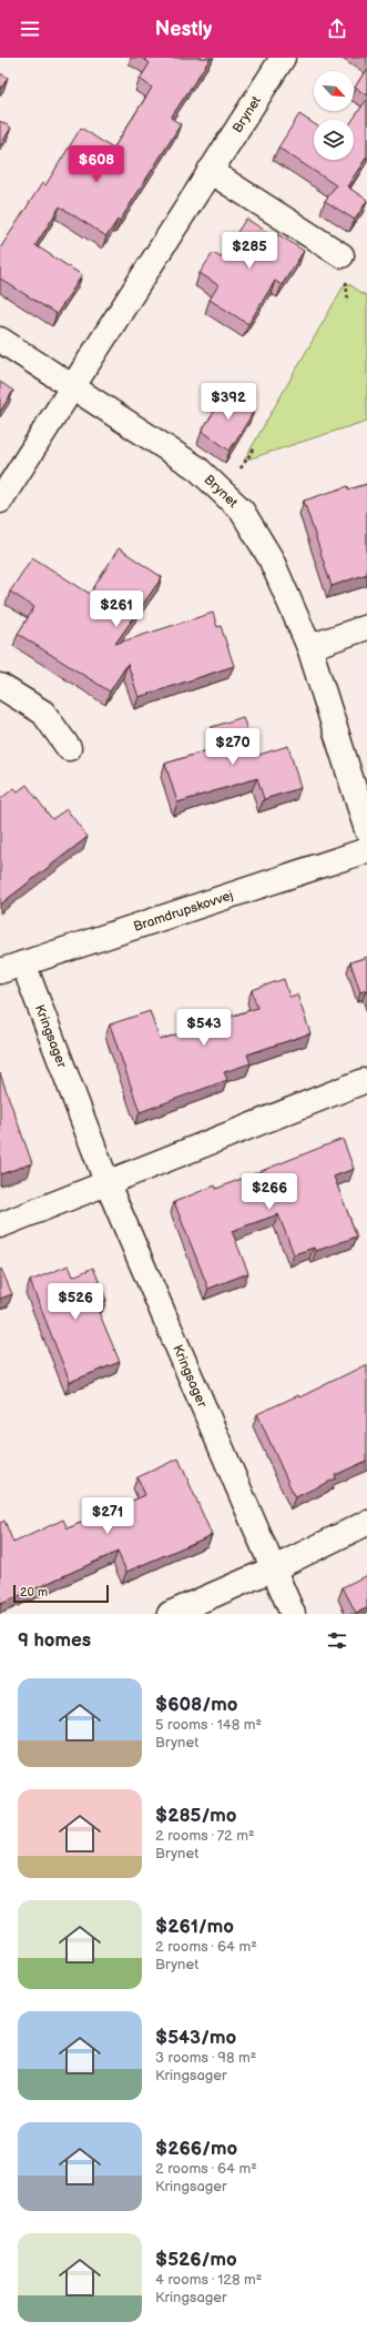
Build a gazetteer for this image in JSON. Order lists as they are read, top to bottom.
{
  "streets": {
    "street": ["Brynet", "Bramdrupskovvej", "Kringsager"]
  },
  "crossings": [
    ["Bramdrupskovvej", "Kringsager"]
  ],
  "scale_bar": "20 m",
  "north": "bottom right",
  "page": {
    "header": "Nestly",
    "price": [
      "$608",
      "$285",
      "$392",
      "$261",
      "$270",
      "$543",
      "$266",
      "$526",
      "$271"
    ],
    "scale": "20 m",
    "heading": "9 homes",
    "list": [
      {
        "name": "$608/mo",
        "note": "5 rooms · 148 m² · Brynet"
      },
      {
        "name": "$285/mo",
        "note": "2 rooms · 72 m² · Brynet"
      },
      {
        "name": "$261/mo",
        "note": "2 rooms · 64 m² · Brynet"
      },
      {
        "name": "$543/mo",
        "note": "3 rooms · 98 m² · Kringsager"
      },
      {
        "name": "$266/mo",
        "note": "2 rooms · 64 m² · Kringsager"
      },
      {
        "name": "$526/mo",
        "note": "4 rooms · 128 m² · Kringsager"
      }
    ]
  }
}
